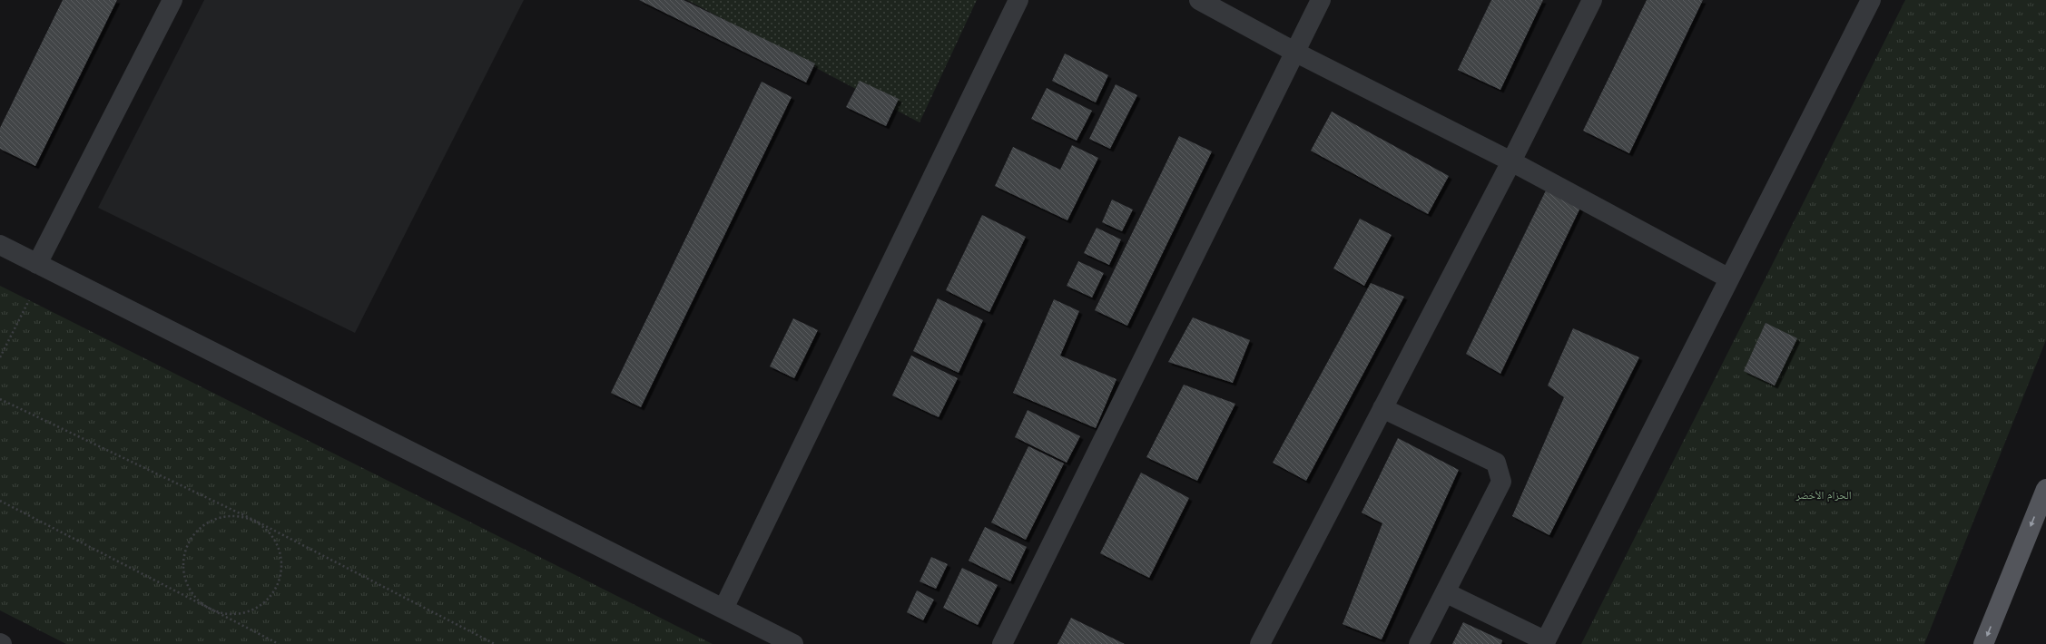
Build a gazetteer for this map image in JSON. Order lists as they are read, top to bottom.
{
  "parks": ["الحزام الأخضر"]
}
